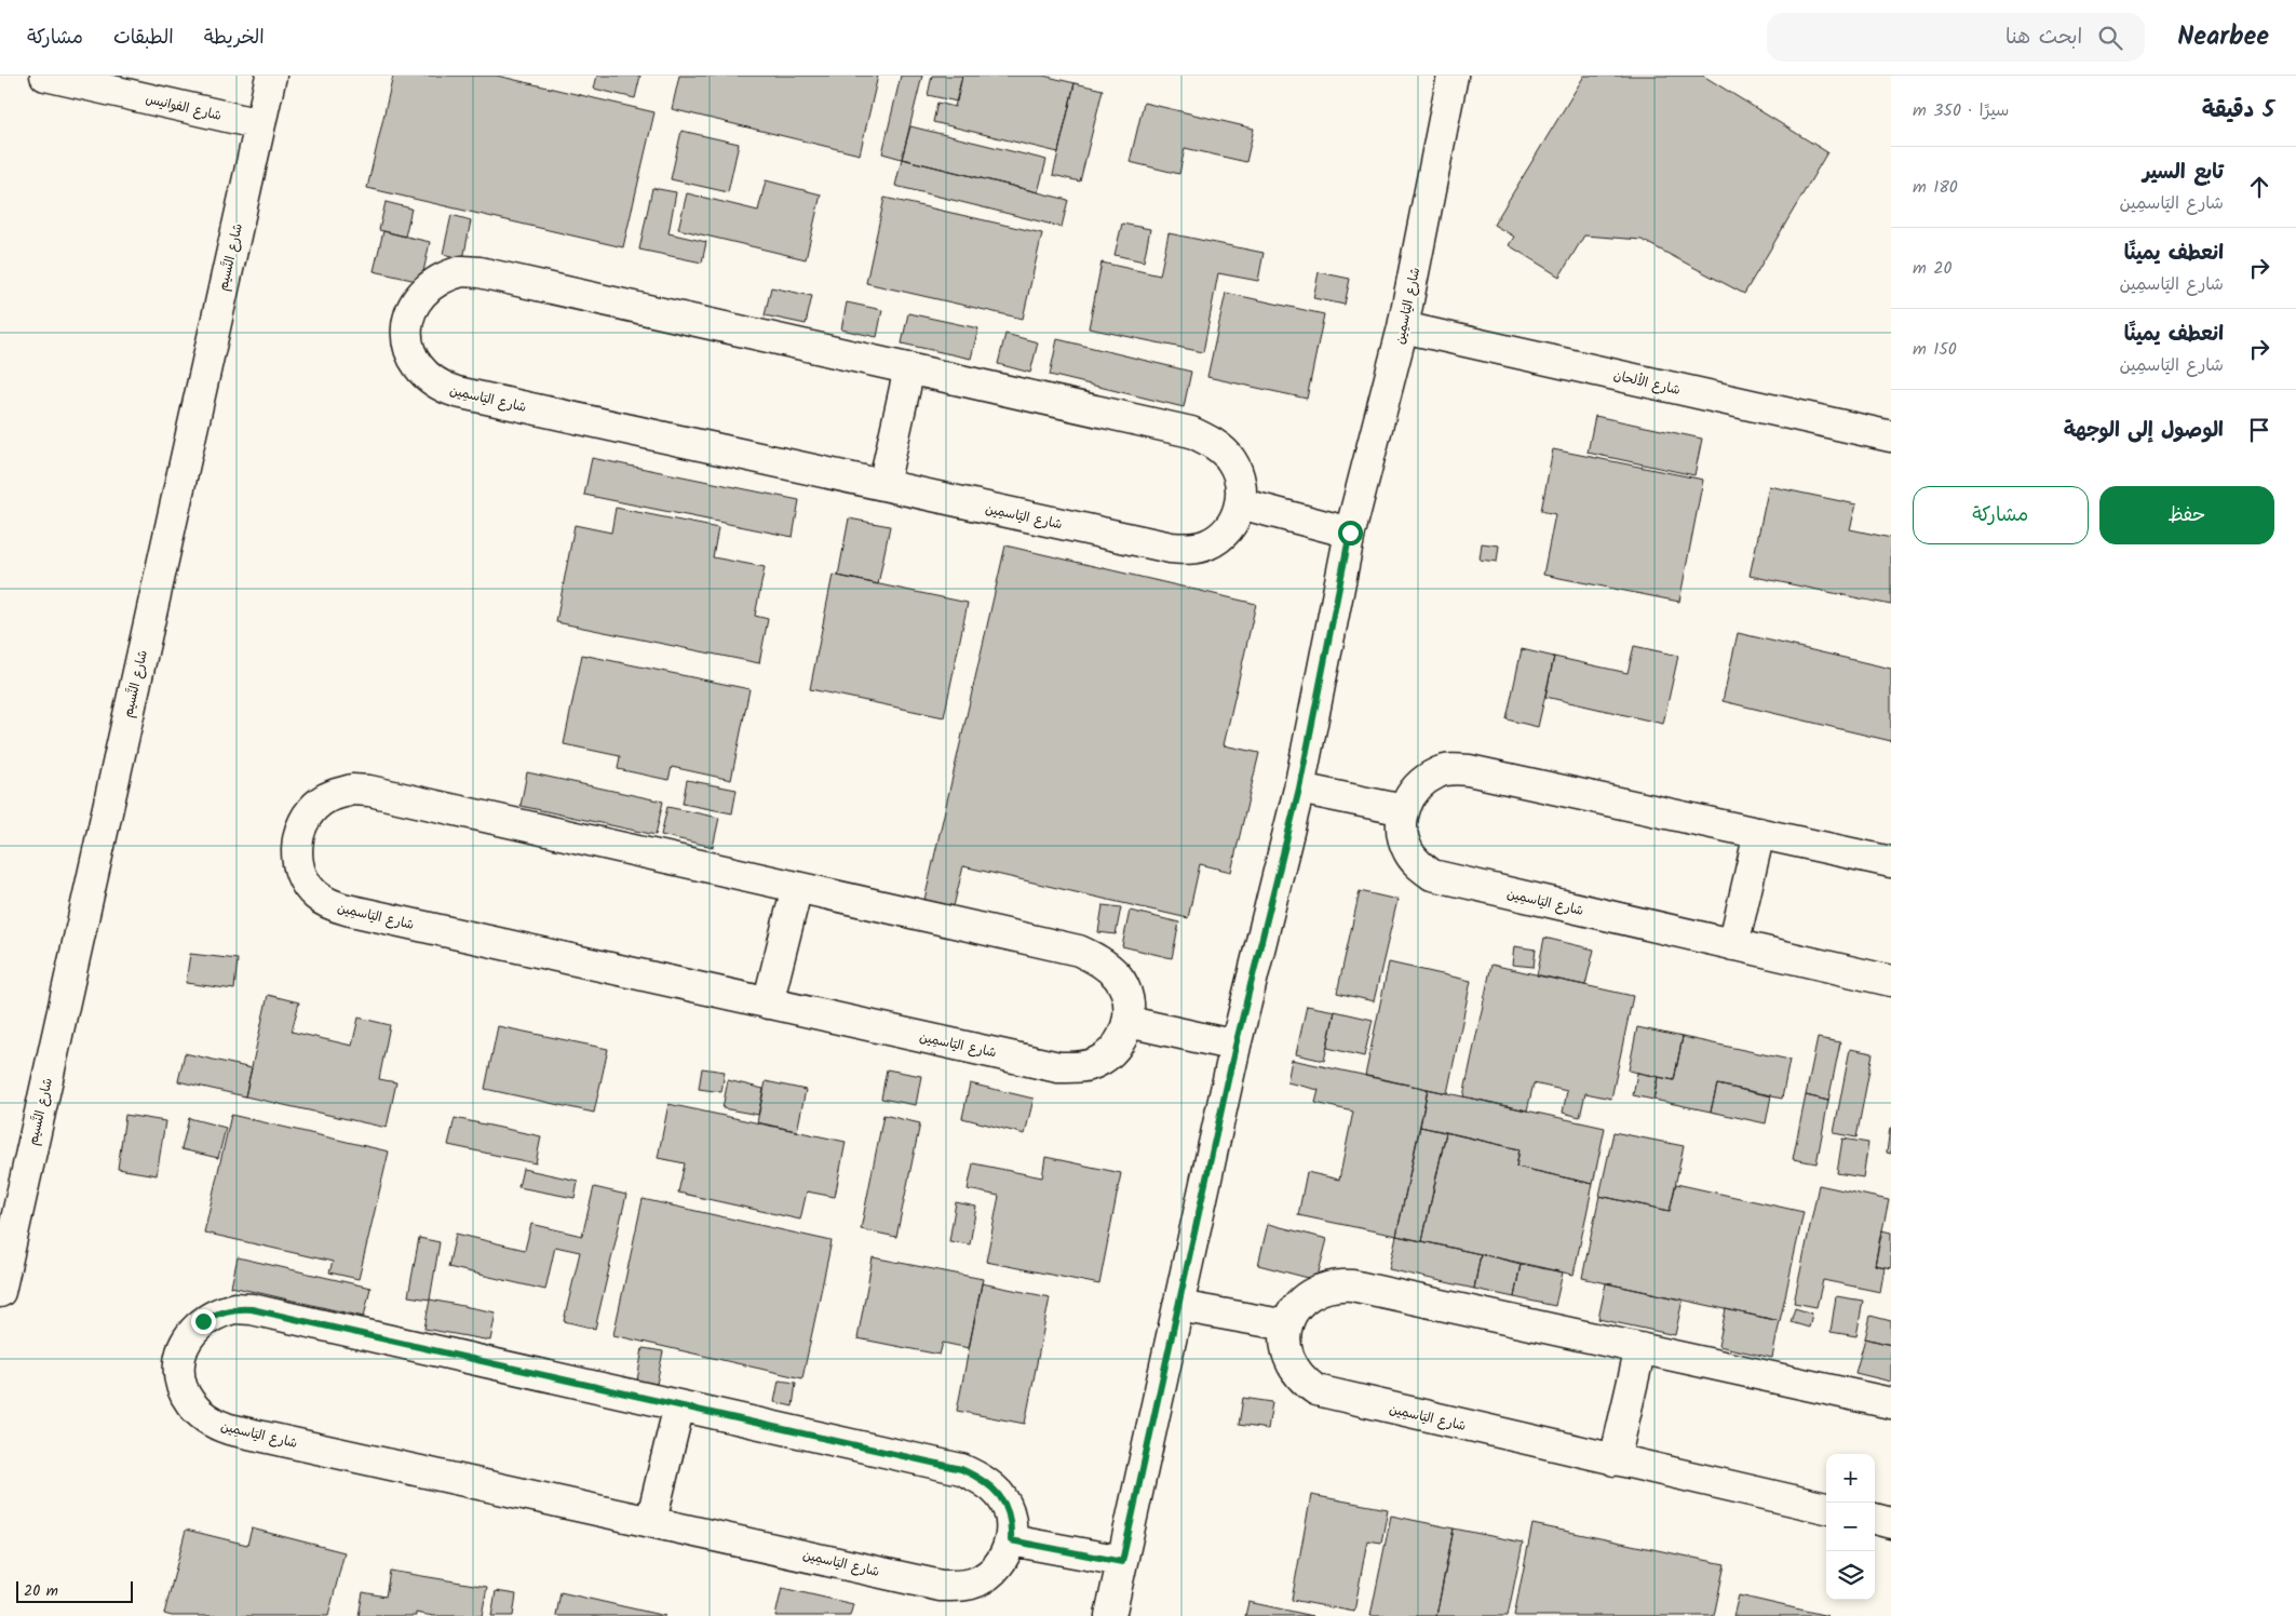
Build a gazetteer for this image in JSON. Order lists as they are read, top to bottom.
{
  "streets": {
    "street": [
      "شارع الفوانيس",
      "شارع النَّسيم",
      "شارع اليَاسمِين",
      "شارع الألحان"
    ]
  },
  "crossings": [
    ["شارع الفوانيس", "شارع النَّسيم"],
    ["شارع اليَاسمِين", "شارع الألحان"]
  ],
  "scale_bar": "20 m",
  "page": {
    "header": "Nearbee",
    "search": "ابحث هنا",
    "nav": ["الخريطة", "الطبقات", "مشاركة"],
    "heading": ["5 دقيقة", "سيرًا · 350 m"],
    "list": [
      ["تابع السير", "شارع اليَاسمِين", "180 m"],
      ["انعطف يمينًا", "شارع اليَاسمِين", "20 m"],
      ["انعطف يمينًا", "شارع اليَاسمِين", "150 m"],
      "الوصول إلى الوجهة"
    ],
    "buttons": ["حفظ", "مشاركة"],
    "map_buttons": ["+", "−"],
    "scale": "20 m"
  }
}
